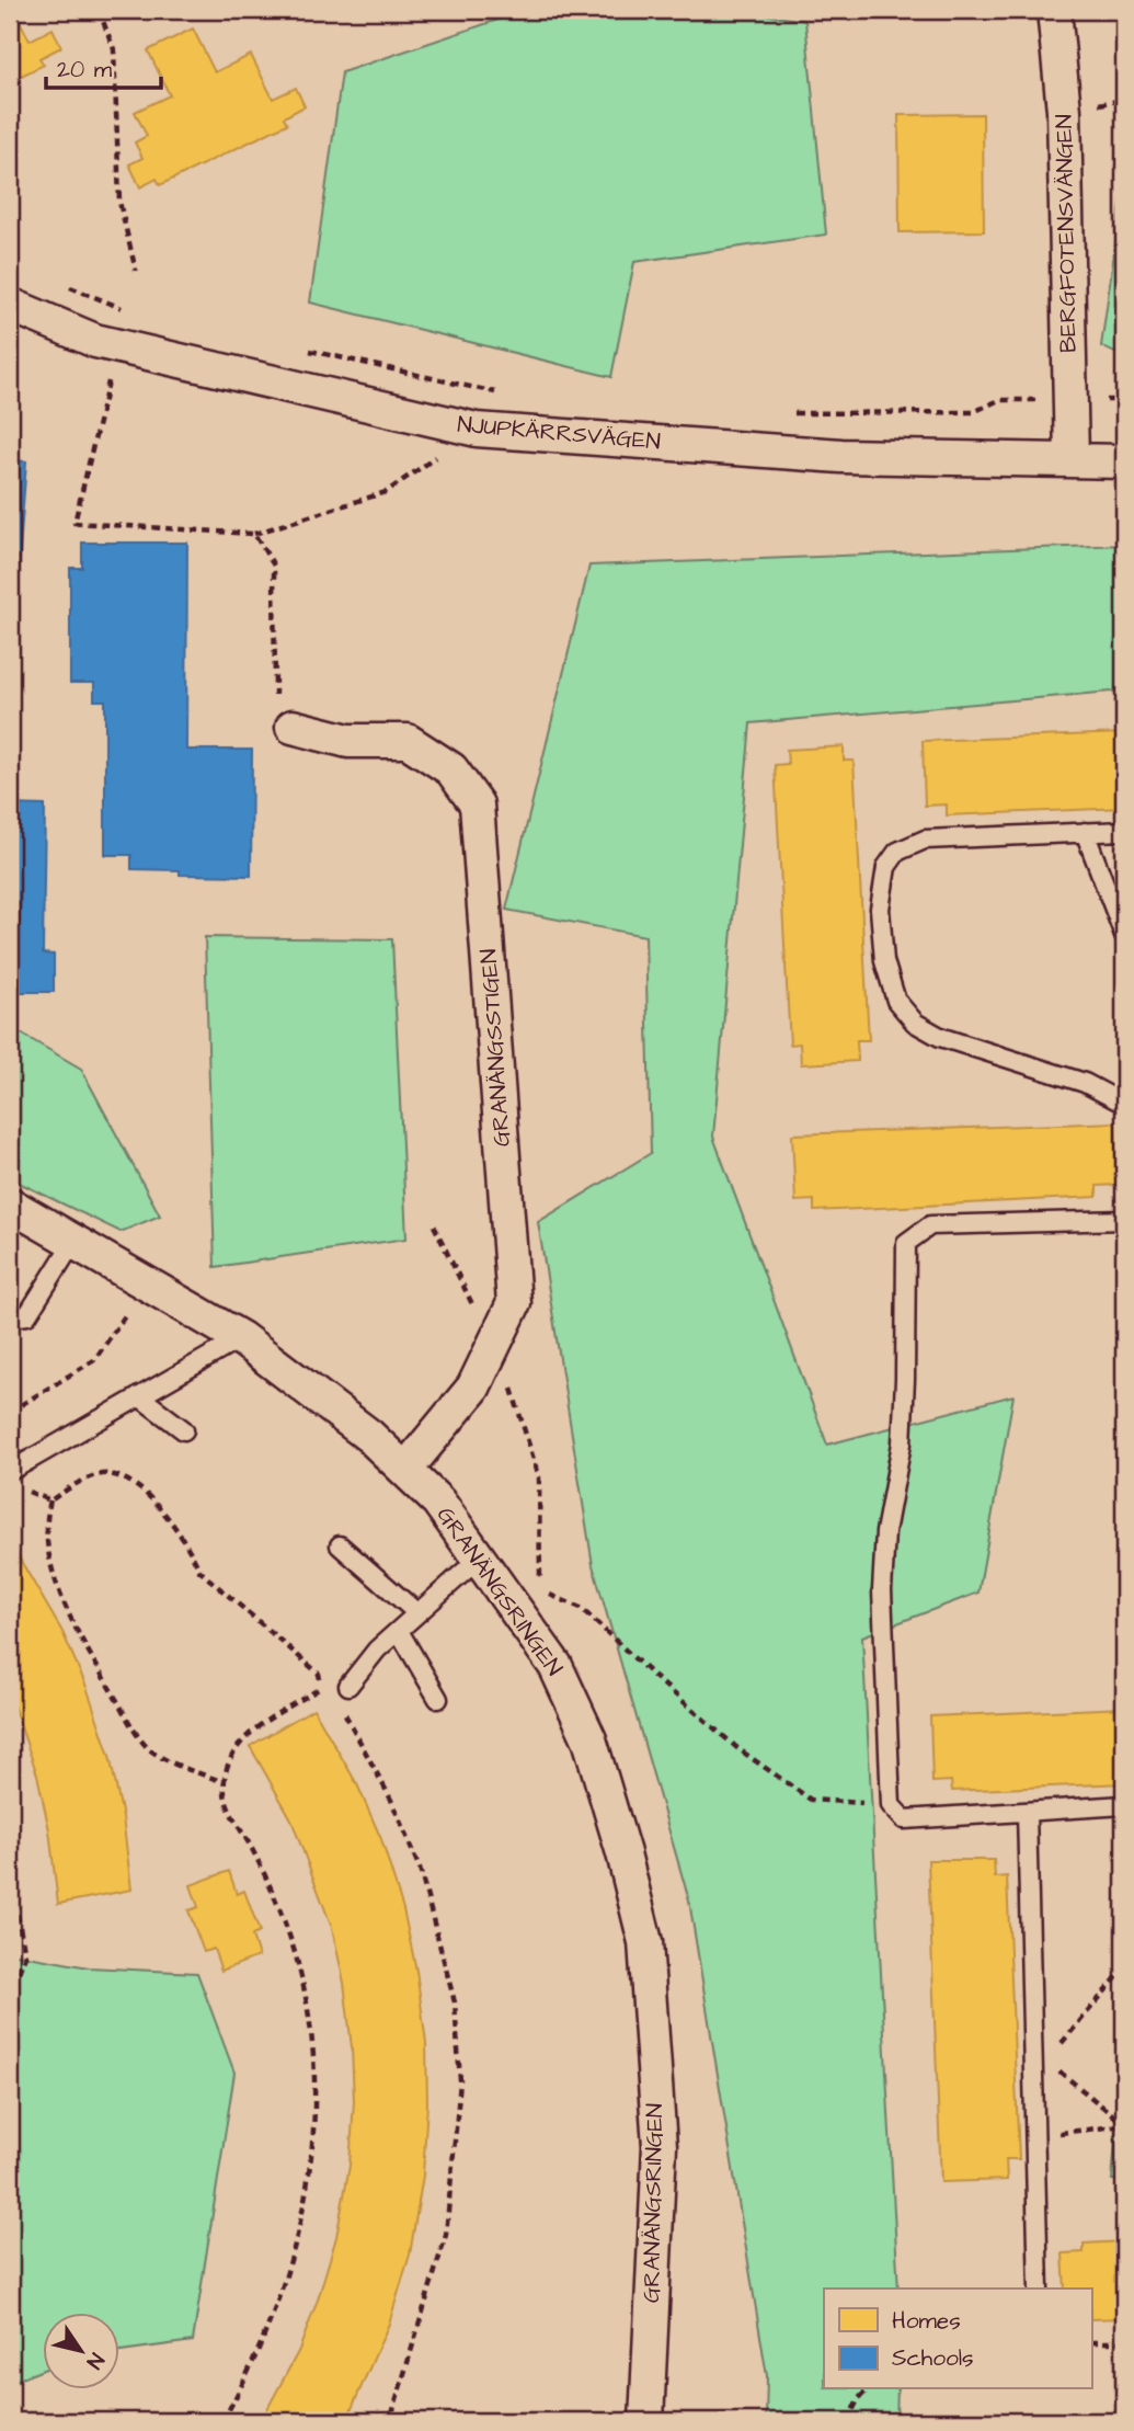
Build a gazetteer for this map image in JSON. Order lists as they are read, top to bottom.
{
  "streets": {
    "street": [
      "BERGFOTENSVÄNGEN",
      "NJUPKÄRRSVÄGEN",
      "GRANÄNGSSTIGEN",
      "GRANÄNGSRINGEN"
    ]
  },
  "crossings": [
    ["BERGFOTENSVÄNGEN", "NJUPKÄRRSVÄGEN"],
    ["GRANÄNGSSTIGEN", "GRANÄNGSRINGEN"]
  ],
  "legend": ["Homes", "Schools"],
  "scale_bar": "20 m",
  "north": "bottom right"
}
